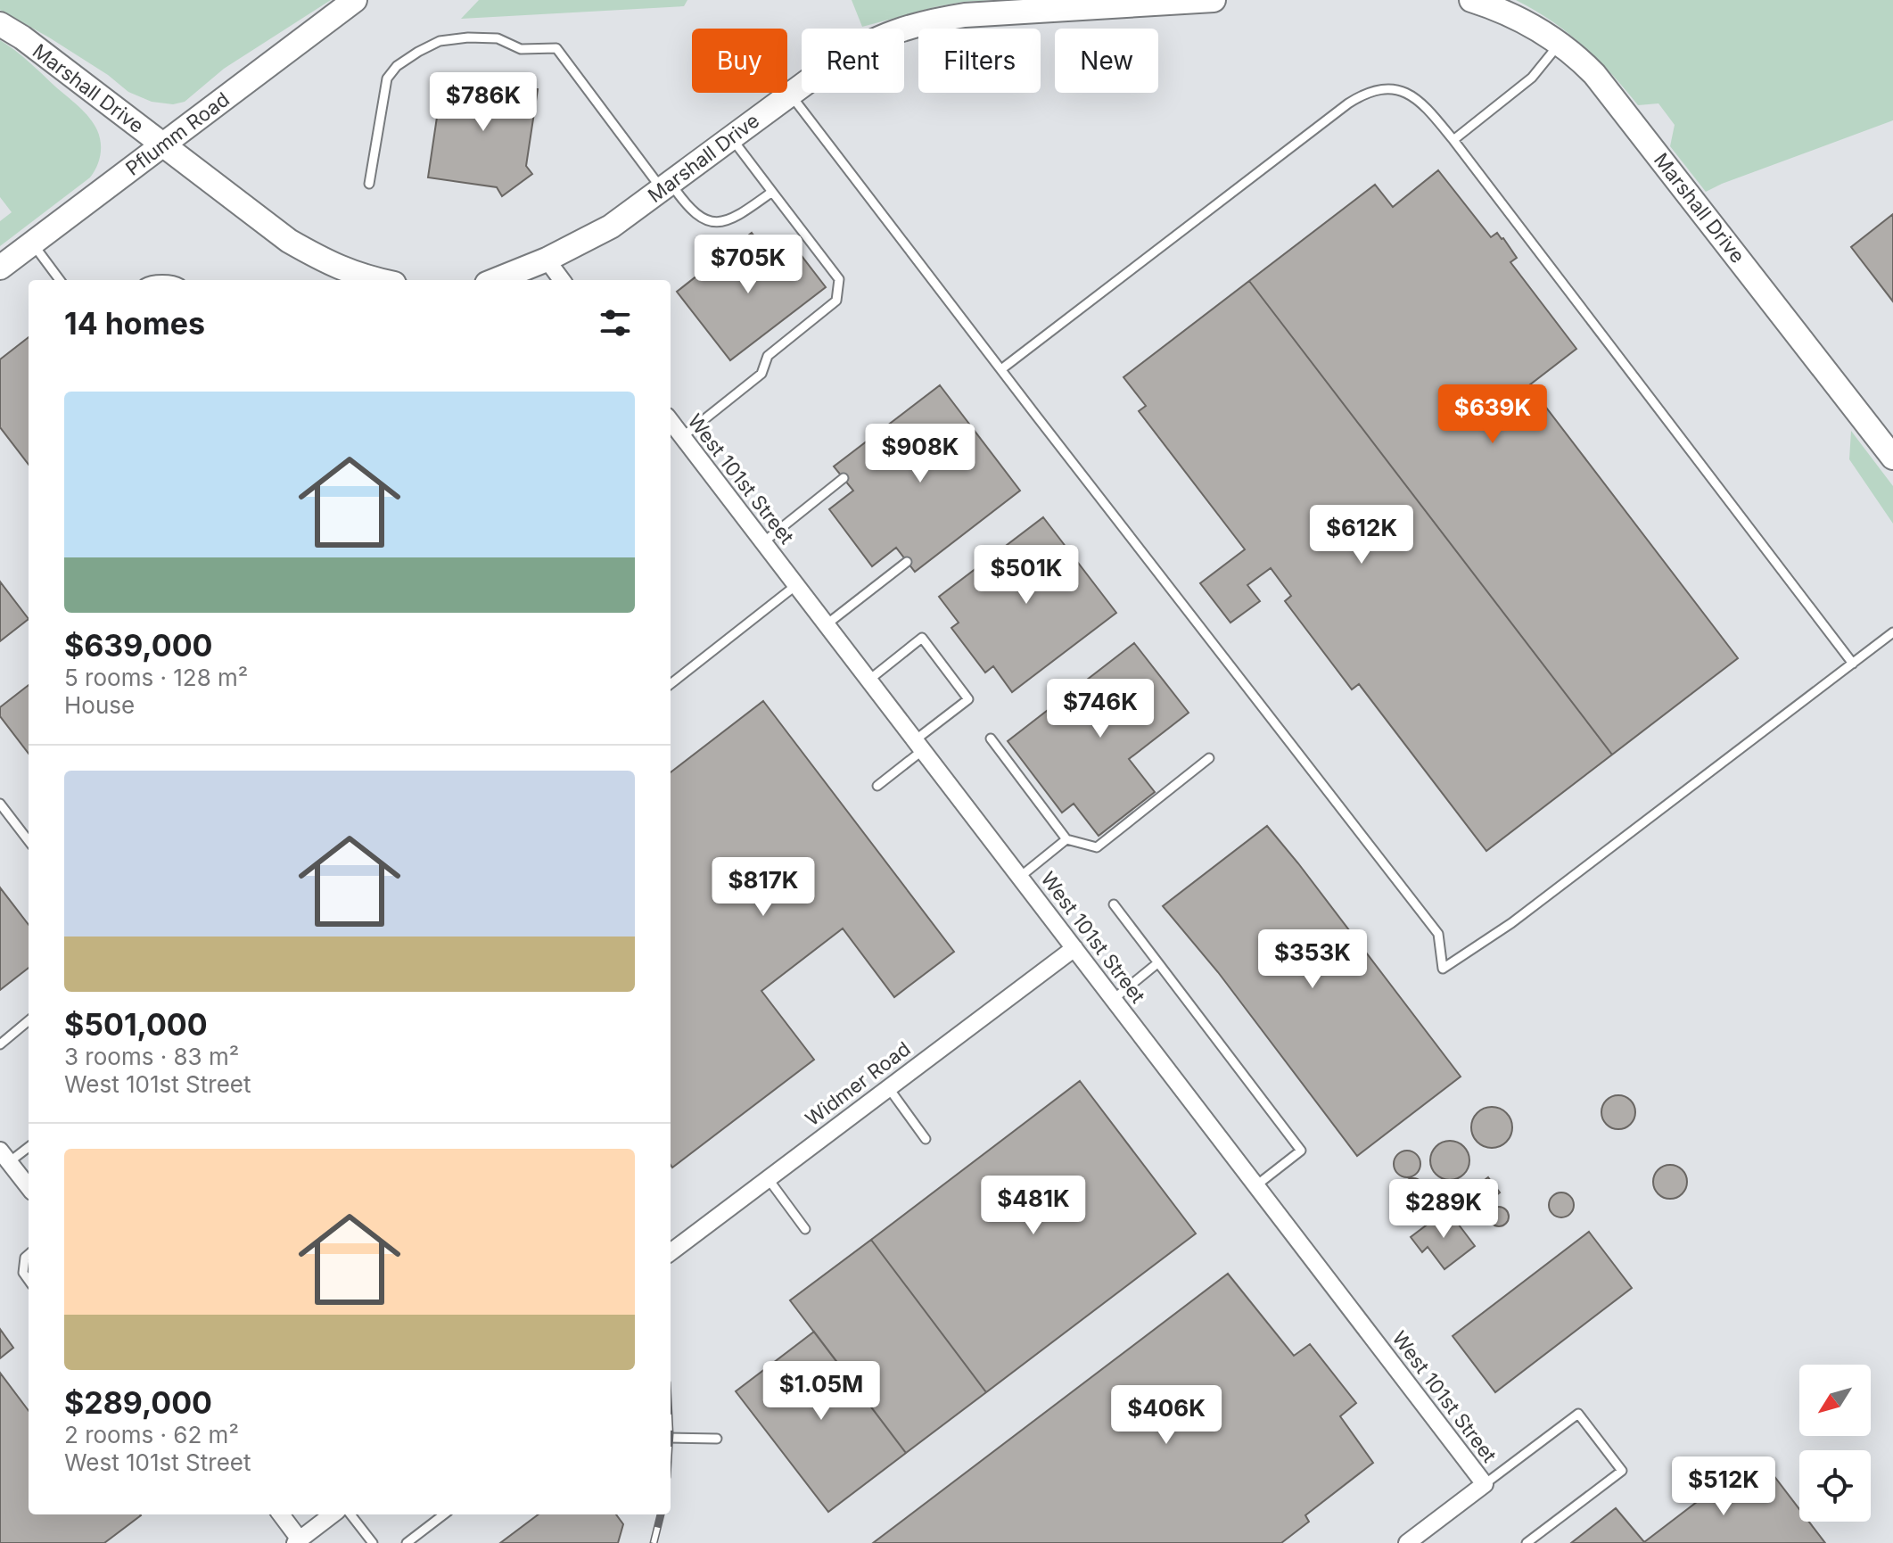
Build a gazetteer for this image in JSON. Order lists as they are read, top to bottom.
{
  "streets": {
    "street": [
      "Marshall Drive",
      "Pflumm Road",
      "West 101st Street",
      "Widmer Road"
    ]
  },
  "crossings": [
    ["Marshall Drive", "Pflumm Road"],
    ["West 101st Street", "Widmer Road"]
  ],
  "north": "bottom left",
  "page": {
    "chip": [
      "Buy",
      "Rent",
      "Filters",
      "New"
    ],
    "price": [
      "$786K",
      "$705K",
      "$639K",
      "$908K",
      "$612K",
      "$501K",
      "$746K",
      "$817K",
      "$353K",
      "$481K",
      "$289K",
      "$1.05M",
      "$406K",
      "$512K"
    ],
    "heading": "14 homes",
    "list": [
      {
        "name": "$639,000",
        "note": "5 rooms · 128 m² · House"
      },
      {
        "name": "$501,000",
        "note": "3 rooms · 83 m² · West 101st Street"
      },
      {
        "name": "$289,000",
        "note": "2 rooms · 62 m² · West 101st Street"
      }
    ]
  }
}
